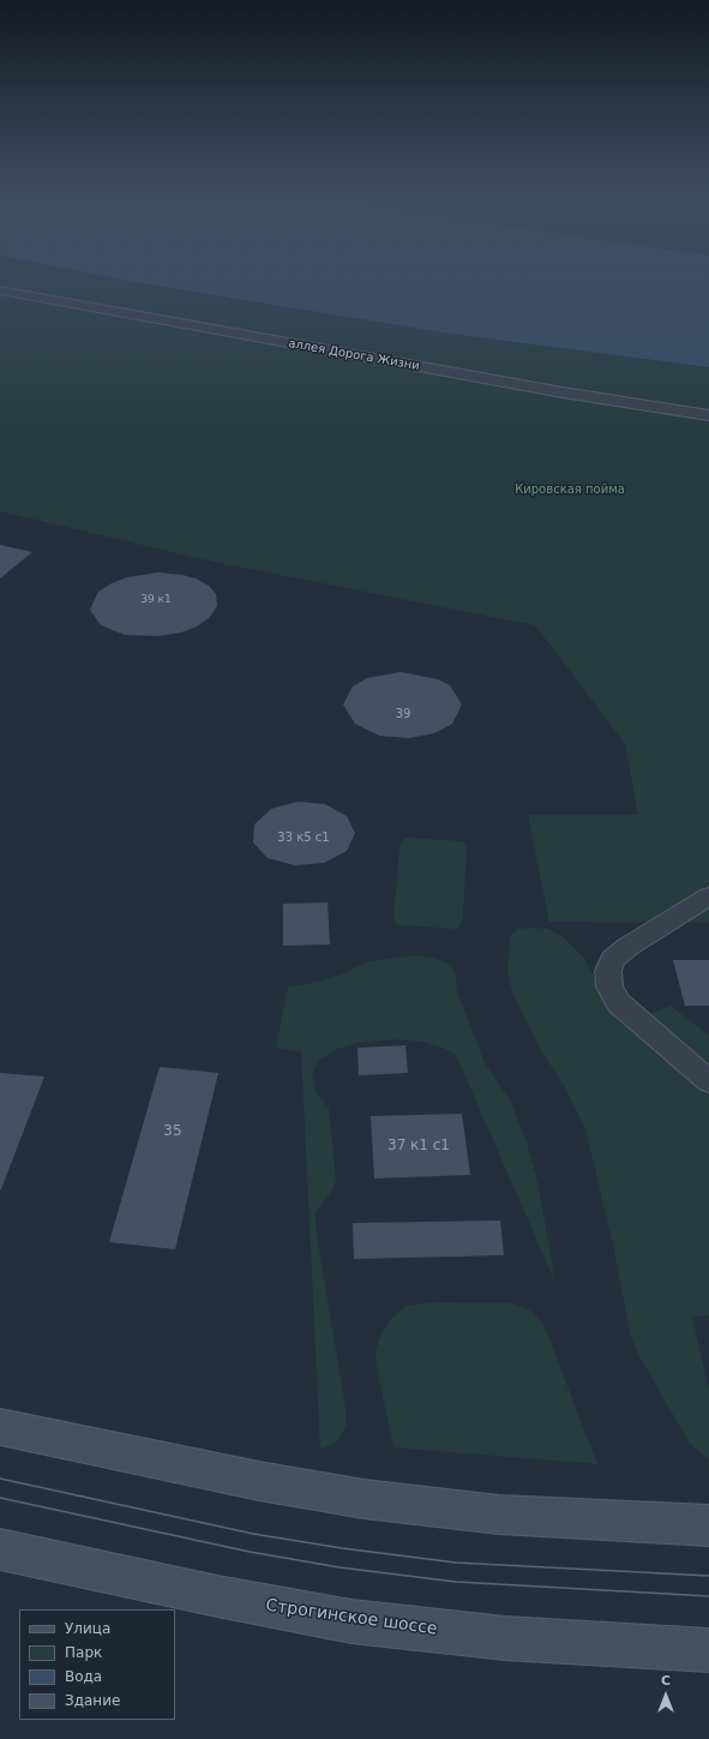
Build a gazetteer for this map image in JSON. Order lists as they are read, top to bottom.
{
  "streets": {
    "main road": ["Строгинское шоссе"],
    "street": ["аллея Дорога Жизни"]
  },
  "parks": ["Кировская пойма"],
  "house_numbers": [
    "39 к1",
    "39",
    "33 к5 с1",
    "35",
    "37 к1 с1"
  ],
  "legend": [
    "Улица",
    "Парк",
    "Вода",
    "Здание"
  ],
  "north": "top"
}
